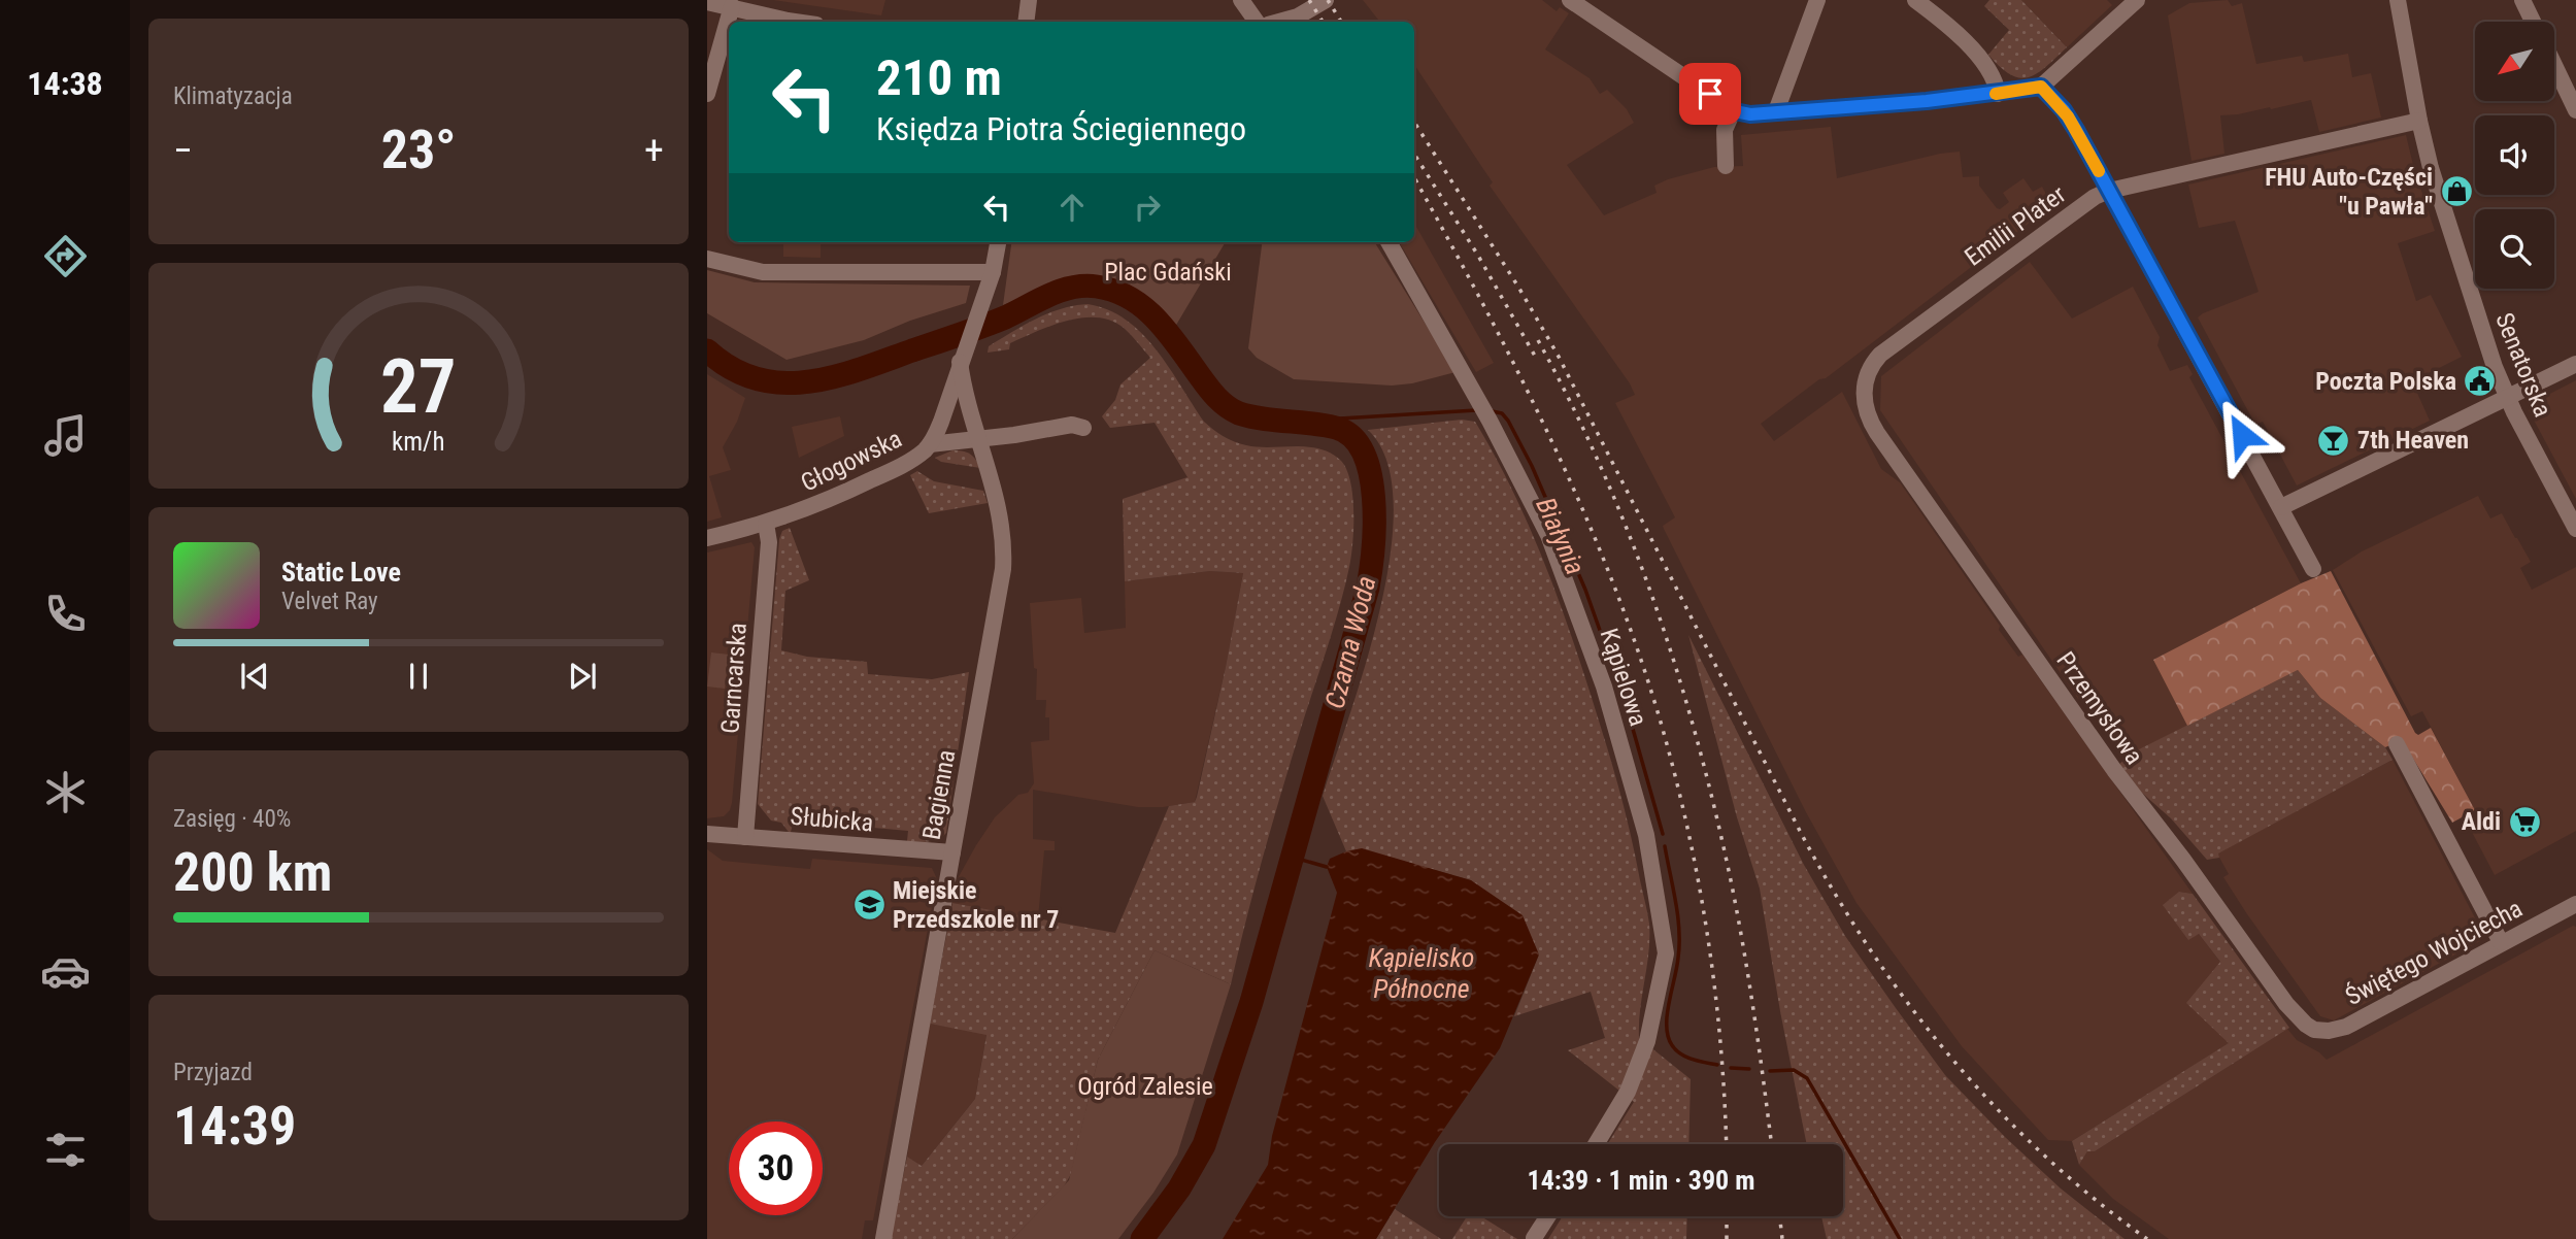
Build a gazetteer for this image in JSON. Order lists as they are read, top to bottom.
{
  "streets": {
    "street": [
      "Emilii Plater",
      "Senatorska",
      "Głogowska",
      "Kąpielowa",
      "Garncarska",
      "Przemysłowa",
      "Bagienna",
      "Słubicka",
      "Świętego Wojciecha"
    ]
  },
  "crossings": [
    ["Emilii Plater", "Senatorska"],
    ["Emilii Plater", "Przemysłowa"],
    ["Głogowska", "Garncarska"],
    ["Głogowska", "Bagienna"],
    ["Garncarska", "Słubicka"],
    ["Przemysłowa", "Świętego Wojciecha"],
    ["Bagienna", "Słubicka"]
  ],
  "water": ["Białynia", "Czarna Woda", "Kąpielisko Północne"],
  "parks": ["Plac Gdański", "Ogród Zalesie"],
  "places": {
    "shop": ["FHU Auto-Części \"u Pawła\""],
    "public building": ["Poczta Polska"],
    "bar": ["7th Heaven"],
    "supermarket": ["Aldi"],
    "school or university": ["Miejskie Przedszkole nr 7"]
  },
  "north": "bottom left",
  "page": {
    "tabs": "14:38",
    "tile": [
      "Klimatyzacja",
      ["Zasięg · 40%", "200 km"],
      ["Przyjazd", "14:39"]
    ],
    "turn": ["210 m", "Księdza Piotra Ściegiennego"],
    "heat": ["−", "23°", "+"],
    "song": ["Static Love", "Velvet Ray"],
    "limit": "30",
    "trip": "14:39 · 1 min · 390 m",
    "gauge": ["27", "km/h"]
  }
}
